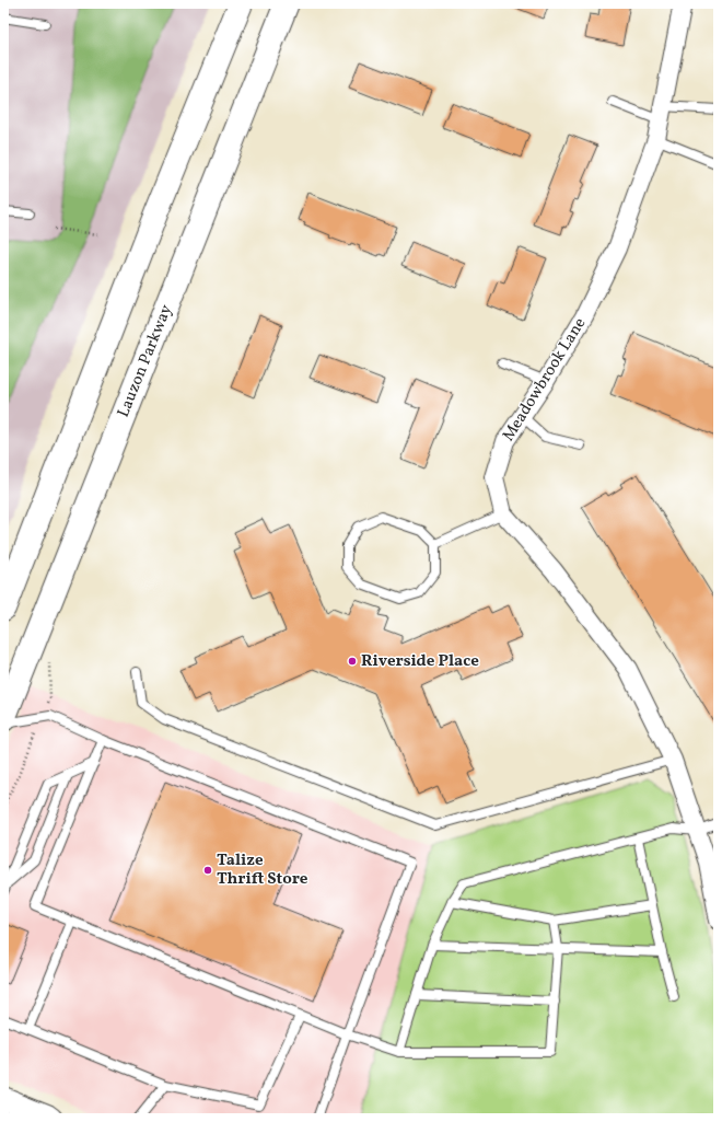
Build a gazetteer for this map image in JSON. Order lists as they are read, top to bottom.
{
  "streets": {
    "main road": ["Lauzon Parkway"],
    "street": ["Meadowbrook Lane"]
  },
  "places": ["Riverside Place", "Talize Thrift Store"]
}
